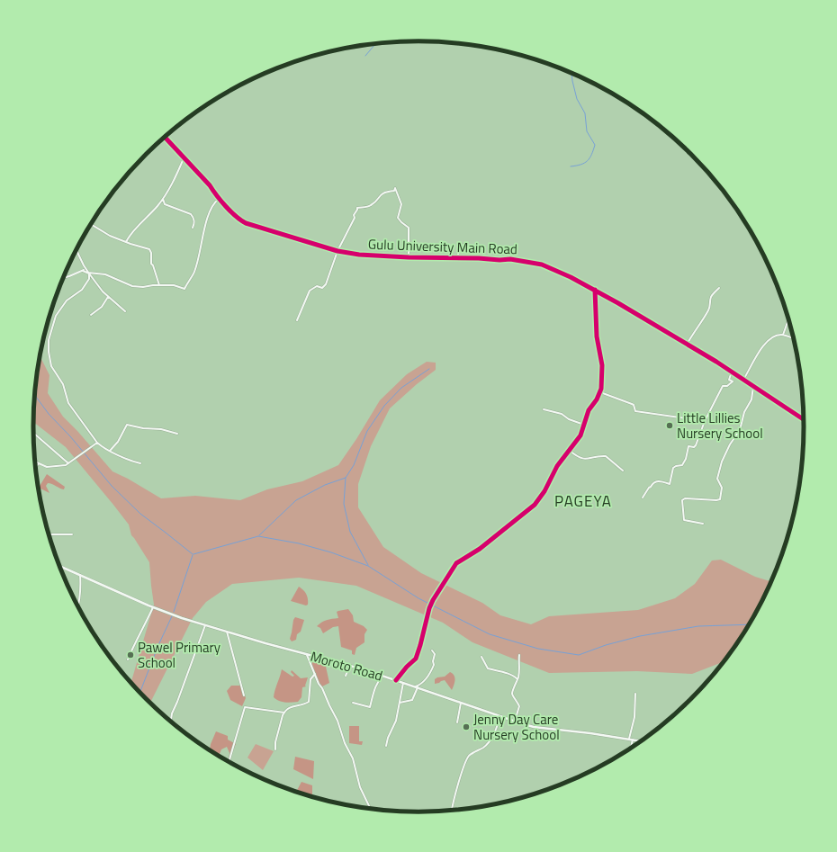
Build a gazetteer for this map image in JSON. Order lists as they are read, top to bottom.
{
  "streets": {
    "street": ["Gulu University Main Road", "Moroto Road"]
  },
  "districts": ["PAGEYA"],
  "places": ["Little Lillies Nursery School", "Pawel Primary School", "Jenny Day Care Nursery School"]
}
